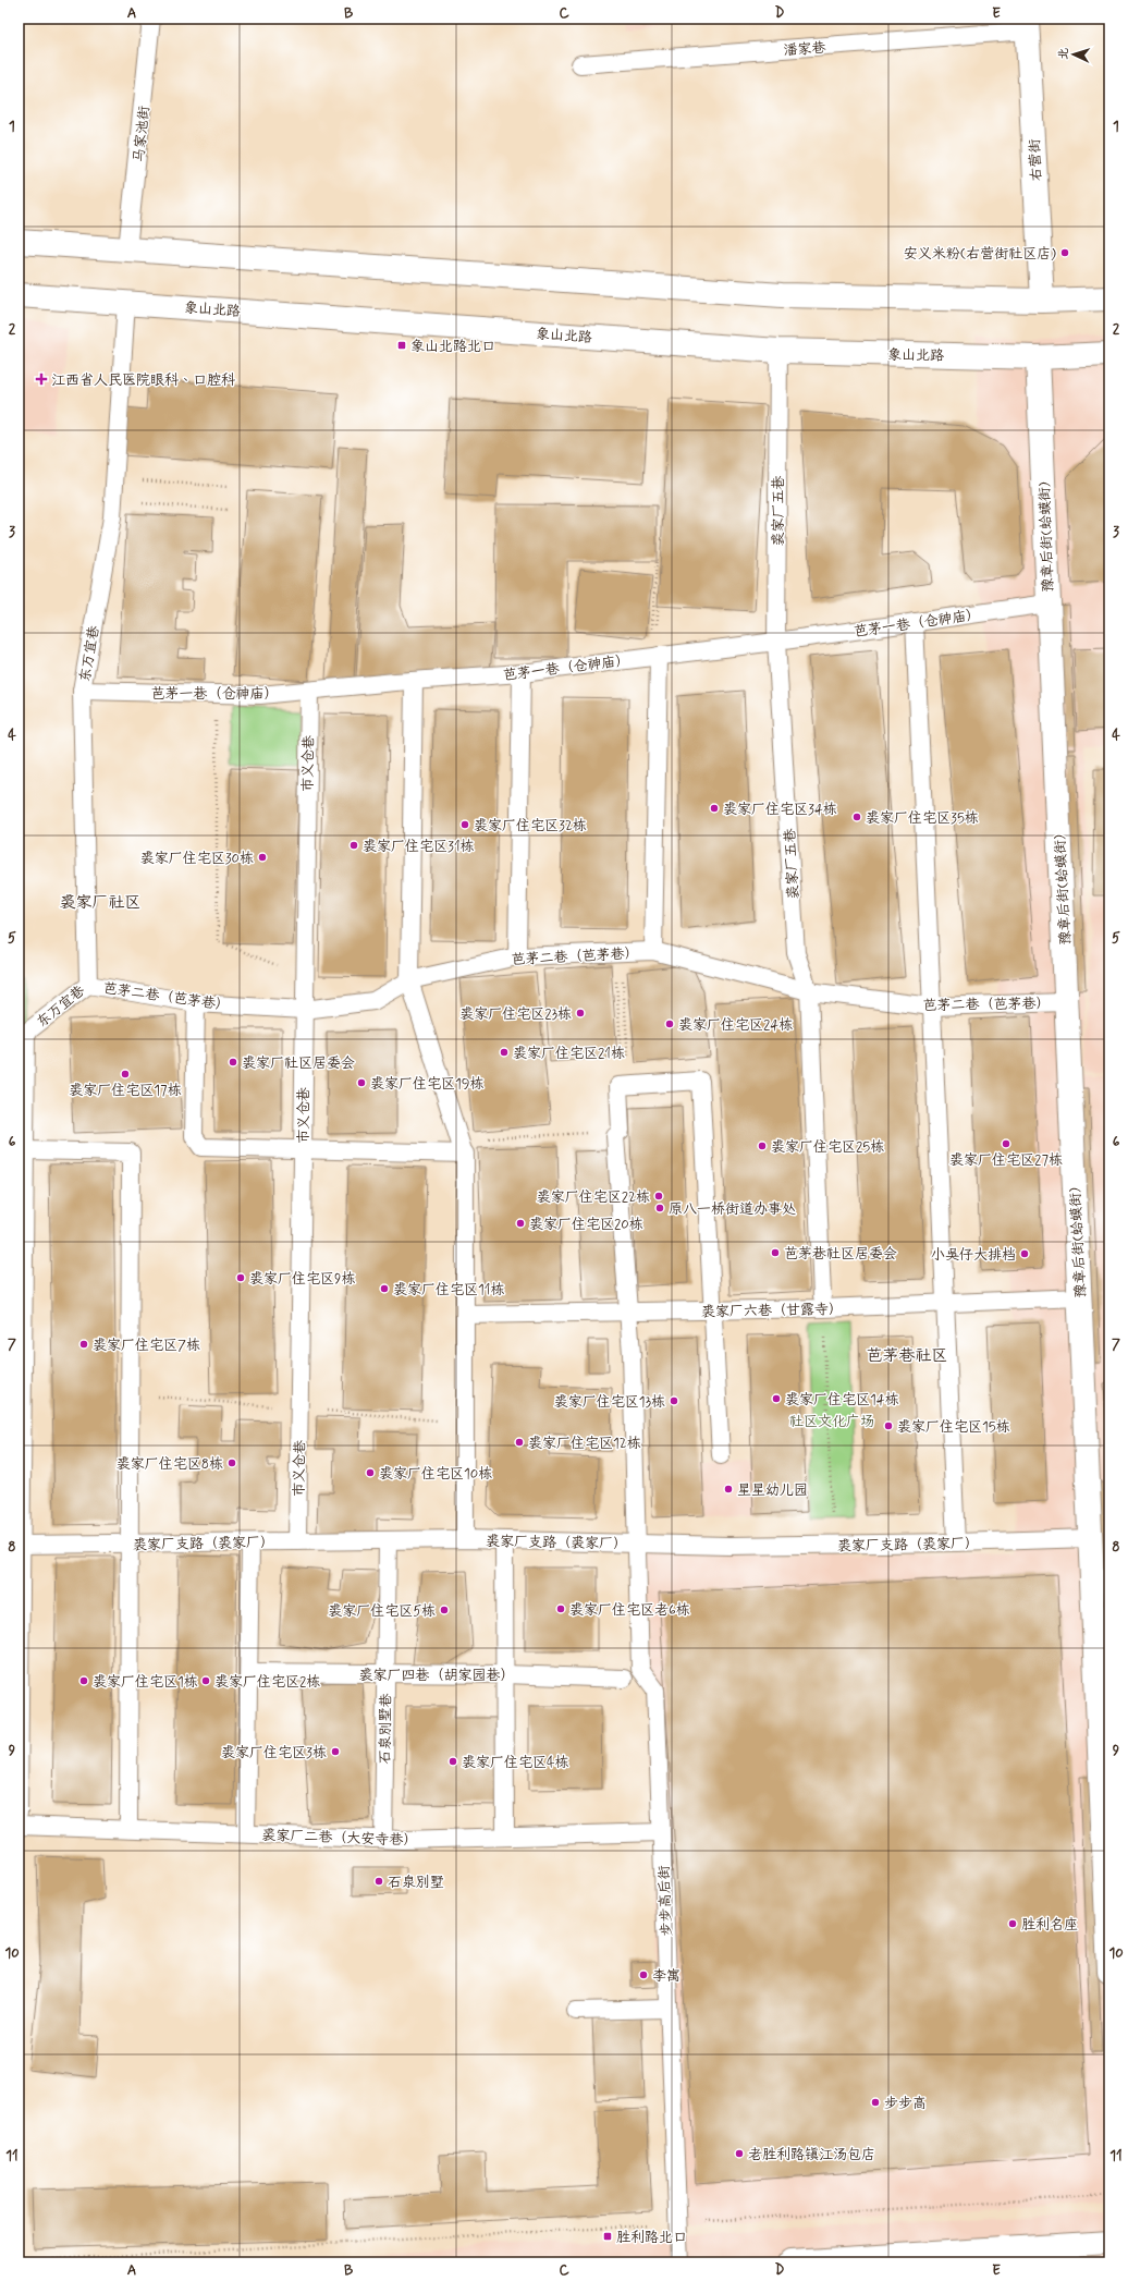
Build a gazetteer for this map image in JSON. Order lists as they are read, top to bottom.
{
  "streets": {
    "street": ["右营街", "象山北路", "豫章后街(蛤蟆街)"],
    "lane": [
      "潘家巷",
      "马家池街",
      "裘家厂五巷",
      "芭茅一巷（仓神庙）",
      "东万宜巷",
      "市义仓巷",
      "芭茅二巷（芭茅巷）",
      "裘家厂六巷（甘露寺）",
      "裘家厂支路（裘家厂）",
      "裘家厂四巷（胡家园巷）",
      "石泉别墅巷",
      "裘家厂二巷（大安寺巷）",
      "步步高后街"
    ]
  },
  "crossings": [
    ["潘家巷", "右营街"],
    ["象山北路", "裘家厂五巷"],
    ["象山北路", "豫章后街(蛤蟆街)"],
    ["象山北路", "东万宜巷"],
    ["裘家厂五巷", "芭茅一巷（仓神庙）"],
    ["裘家厂五巷", "芭茅二巷（芭茅巷）"],
    ["豫章后街(蛤蟆街)", "芭茅一巷（仓神庙）"],
    ["豫章后街(蛤蟆街)", "芭茅二巷（芭茅巷）"],
    ["豫章后街(蛤蟆街)", "裘家厂六巷（甘露寺）"],
    ["豫章后街(蛤蟆街)", "裘家厂支路（裘家厂）"],
    ["芭茅一巷（仓神庙）", "东万宜巷"],
    ["芭茅一巷（仓神庙）", "市义仓巷"],
    ["东万宜巷", "芭茅二巷（芭茅巷）"],
    ["东万宜巷", "裘家厂支路（裘家厂）"],
    ["市义仓巷", "芭茅二巷（芭茅巷）"],
    ["市义仓巷", "裘家厂支路（裘家厂）"],
    ["裘家厂六巷（甘露寺）", "步步高后街"],
    ["裘家厂支路（裘家厂）", "石泉别墅巷"],
    ["裘家厂支路（裘家厂）", "步步高后街"],
    ["裘家厂四巷（胡家园巷）", "石泉别墅巷"],
    ["石泉别墅巷", "裘家厂二巷（大安寺巷）"],
    ["裘家厂二巷（大安寺巷）", "步步高后街"]
  ],
  "districts": ["裘家厂社区", "芭茅巷社区"],
  "parks": ["社区文化广场"],
  "places": {
    "other": [
      "安义米粉(右营街社区店)",
      "裘家厂住宅区34栋",
      "裘家厂住宅区35栋",
      "裘家厂住宅区32栋",
      "裘家厂住宅区31栋",
      "裘家厂住宅区30栋",
      "裘家厂住宅区23栋",
      "裘家厂住宅区24栋",
      "裘家厂住宅区21栋",
      "裘家厂社区居委会",
      "裘家厂住宅区17栋",
      "裘家厂住宅区19栋",
      "裘家厂住宅区27栋",
      "裘家厂住宅区25栋",
      "裘家厂住宅区22栋",
      "原八一桥街道办事处",
      "裘家厂住宅区20栋",
      "芭茅巷社区居委会",
      "小吴仔大排档",
      "裘家厂住宅区9栋",
      "裘家厂住宅区11栋",
      "裘家厂住宅区7栋",
      "裘家厂住宅区14栋",
      "裘家厂住宅区13栋",
      "裘家厂住宅区15栋",
      "裘家厂住宅区12栋",
      "裘家厂住宅区8栋",
      "裘家厂住宅区10栋",
      "星星幼儿园",
      "裘家厂住宅区老6栋",
      "裘家厂住宅区5栋",
      "裘家厂住宅区1栋",
      "裘家厂住宅区2栋",
      "裘家厂住宅区3栋",
      "裘家厂住宅区4栋",
      "石泉别墅",
      "胜利名座",
      "李寓",
      "步步高",
      "老胜利路镇江汤包店"
    ],
    "transit": ["象山北路北口", "胜利路北口"],
    "health": ["江西省人民医院眼科、口腔科"]
  },
  "north": "left",
  "grid": {
    "columns": [
      "A",
      "B",
      "C",
      "D",
      "E"
    ],
    "rows": [
      "1",
      "2",
      "3",
      "4",
      "5",
      "6",
      "7",
      "8",
      "9",
      "10",
      "11"
    ]
  }
}
